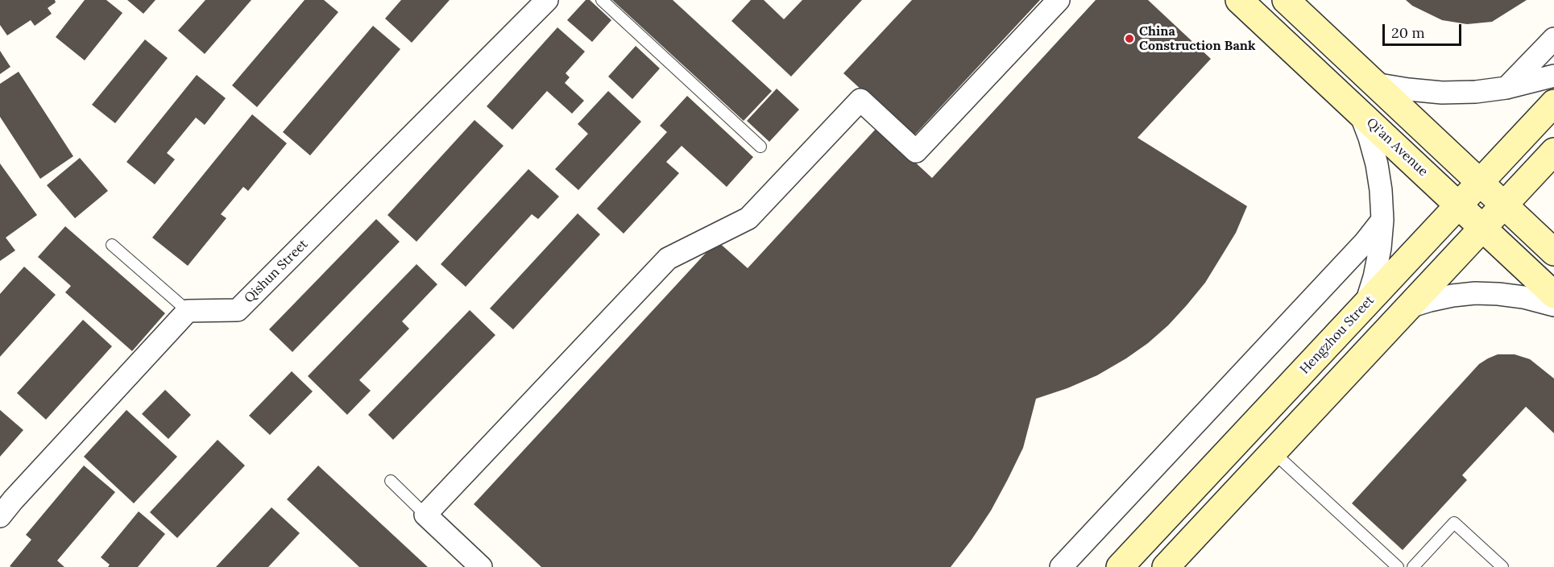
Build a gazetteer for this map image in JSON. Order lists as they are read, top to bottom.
{
  "streets": {
    "main road": ["Qi'an Avenue", "Hengzhou Street"],
    "street": ["Qishun Street"]
  },
  "crossings": [
    ["Qi'an Avenue", "Hengzhou Street"]
  ],
  "places": ["China Construction Bank"],
  "scale_bar": "20 m"
}
